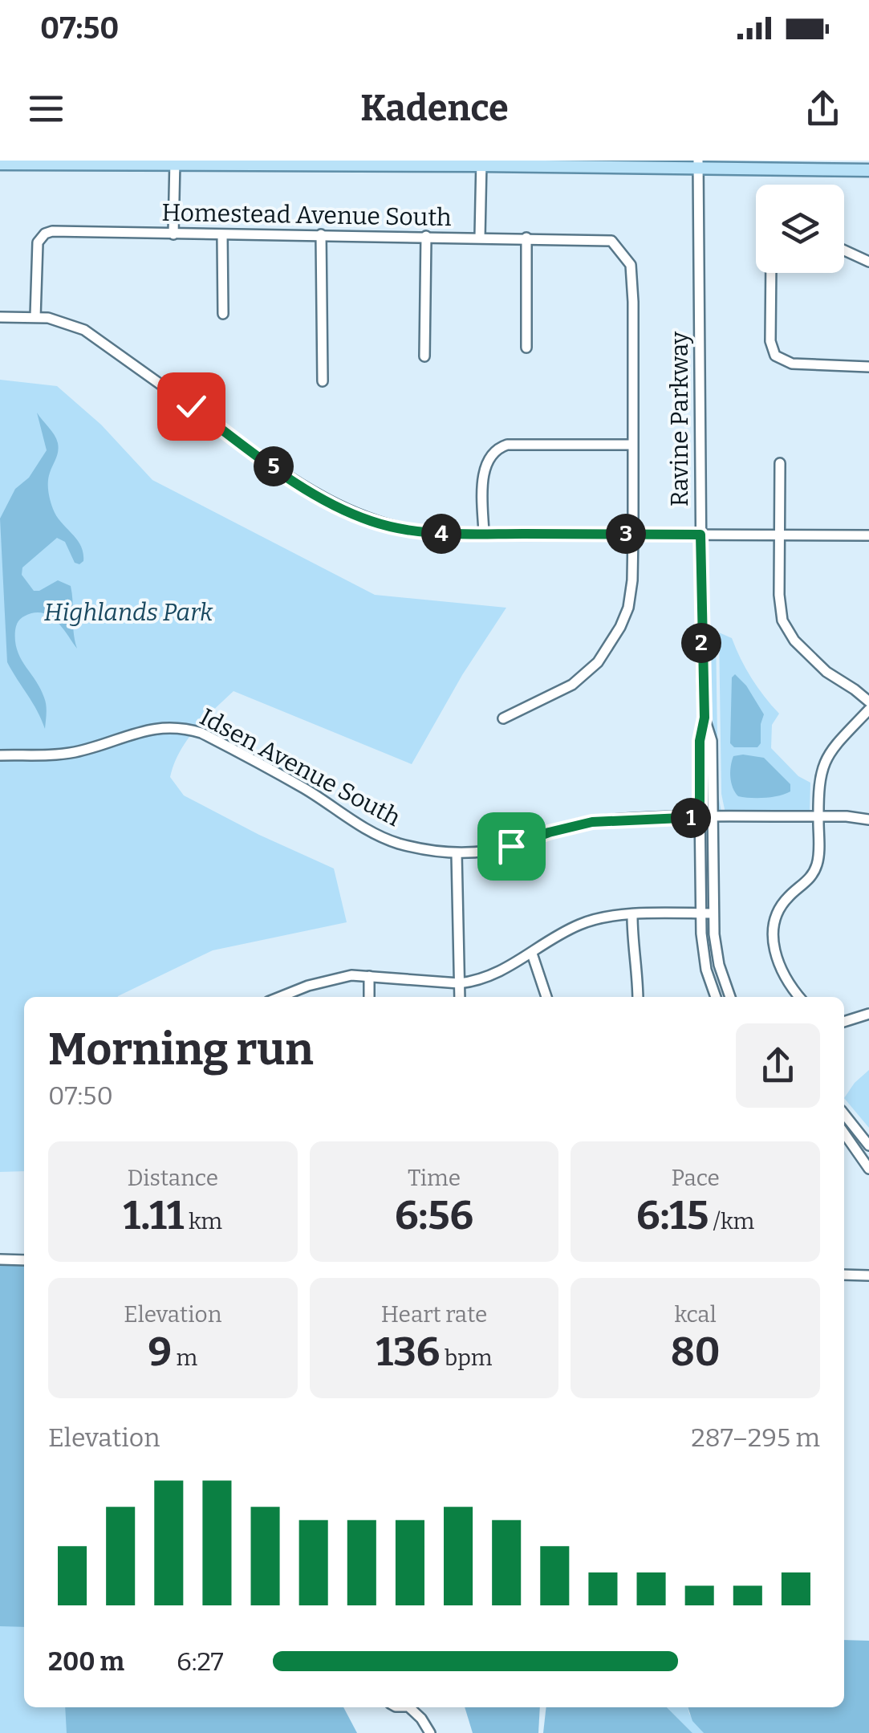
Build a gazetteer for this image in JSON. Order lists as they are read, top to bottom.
{
  "streets": {
    "street": ["Homestead Avenue South", "Ravine Parkway", "Idsen Avenue South"]
  },
  "crossings": [
    ["Ravine Parkway", "Idsen Avenue South"]
  ],
  "parks": ["Highlands Park"],
  "page": {
    "status": "07:50",
    "header": "Kadence",
    "pins": [
      "5",
      "3",
      "4",
      "2",
      "1"
    ],
    "heading": ["Morning run", "07:50"],
    "stats": [
      ["Distance", "1.11 km"],
      ["Time", "6:56"],
      ["Pace", "6:15 /km"],
      ["Elevation", "9 m"],
      ["Heart rate", "136 bpm"],
      ["kcal", "80"]
    ],
    "chart": ["Elevation", "287–295 m"],
    "list": [
      {
        "name": "200 m",
        "note": "6:27"
      }
    ]
  }
}
